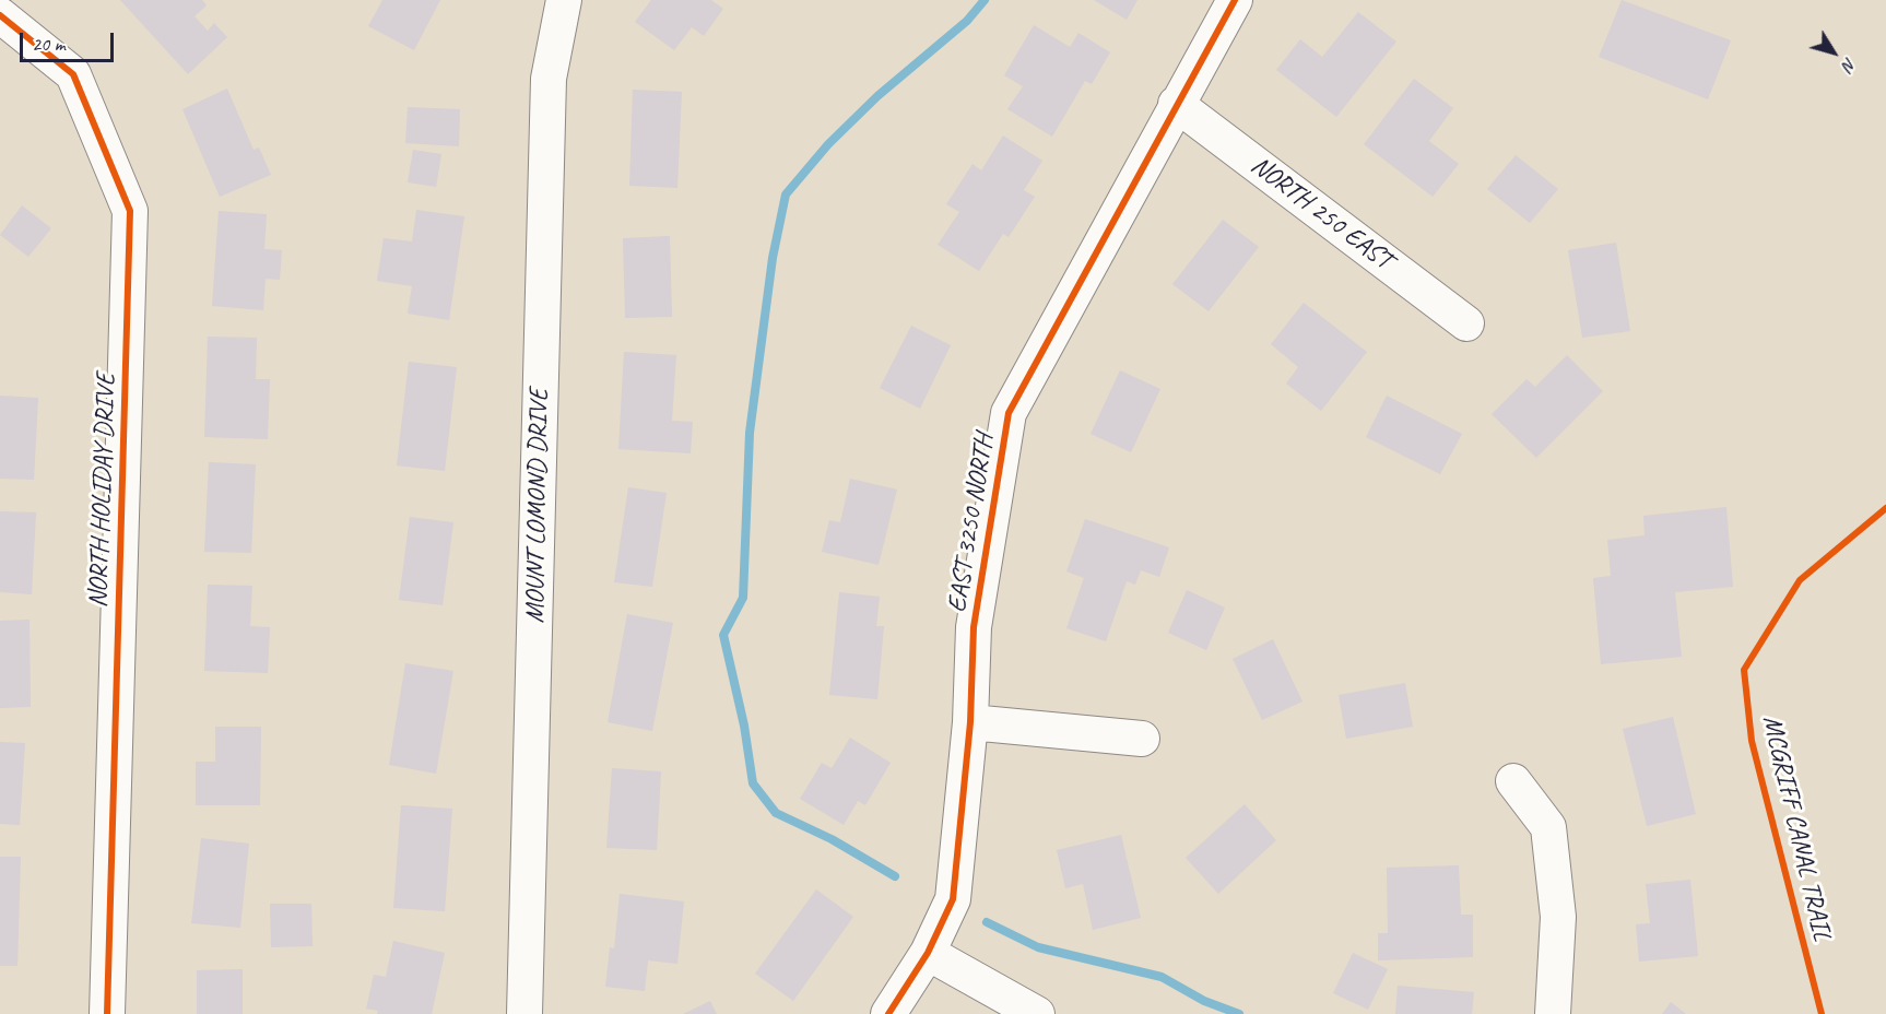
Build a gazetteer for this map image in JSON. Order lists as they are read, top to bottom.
{
  "streets": {
    "street": [
      "NORTH 250 EAST",
      "NORTH HOLIDAY DRIVE",
      "MOUNT LOMOND DRIVE",
      "EAST 3250 NORTH"
    ],
    "cycle path": ["MCGRIFF CANAL TRAIL"]
  },
  "crossings": [
    ["NORTH 250 EAST", "EAST 3250 NORTH"]
  ],
  "scale_bar": "20 m",
  "north": "bottom right"
}
